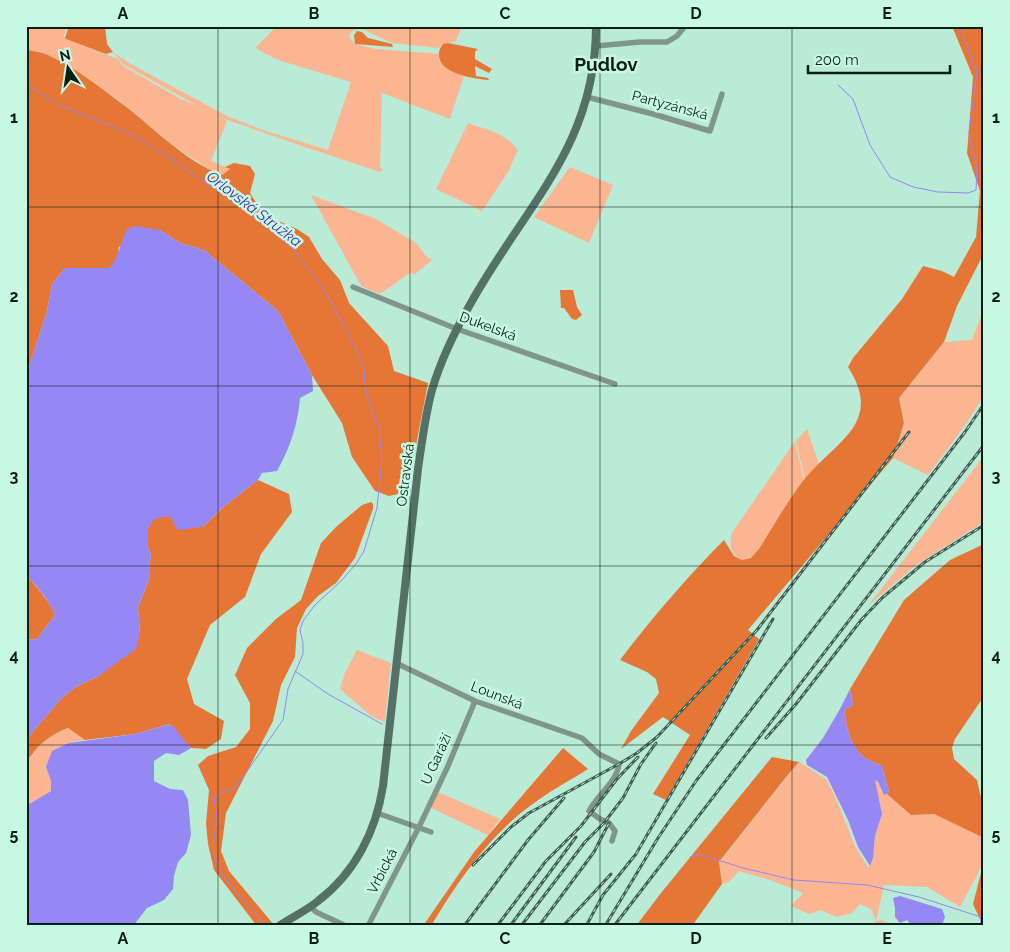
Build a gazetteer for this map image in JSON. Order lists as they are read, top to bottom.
{
  "streets": {
    "main road": ["Ostravská"],
    "street": [
      "Partyzánská",
      "Dukelská",
      "Lounská",
      "U Garáží",
      "Vrbická"
    ]
  },
  "crossings": [
    ["Partyzánská", "Ostravská"],
    ["Dukelská", "Ostravská"],
    ["Ostravská", "Lounská"],
    ["Lounská", "U Garáží"],
    ["U Garáží", "Vrbická"]
  ],
  "districts": ["Pudlov"],
  "water": ["Orlovská Stružka"],
  "scale_bar": "200 m",
  "north": "top",
  "grid": {
    "columns": [
      "A",
      "B",
      "C",
      "D",
      "E"
    ],
    "rows": [
      "1",
      "2",
      "3",
      "4",
      "5"
    ]
  }
}
